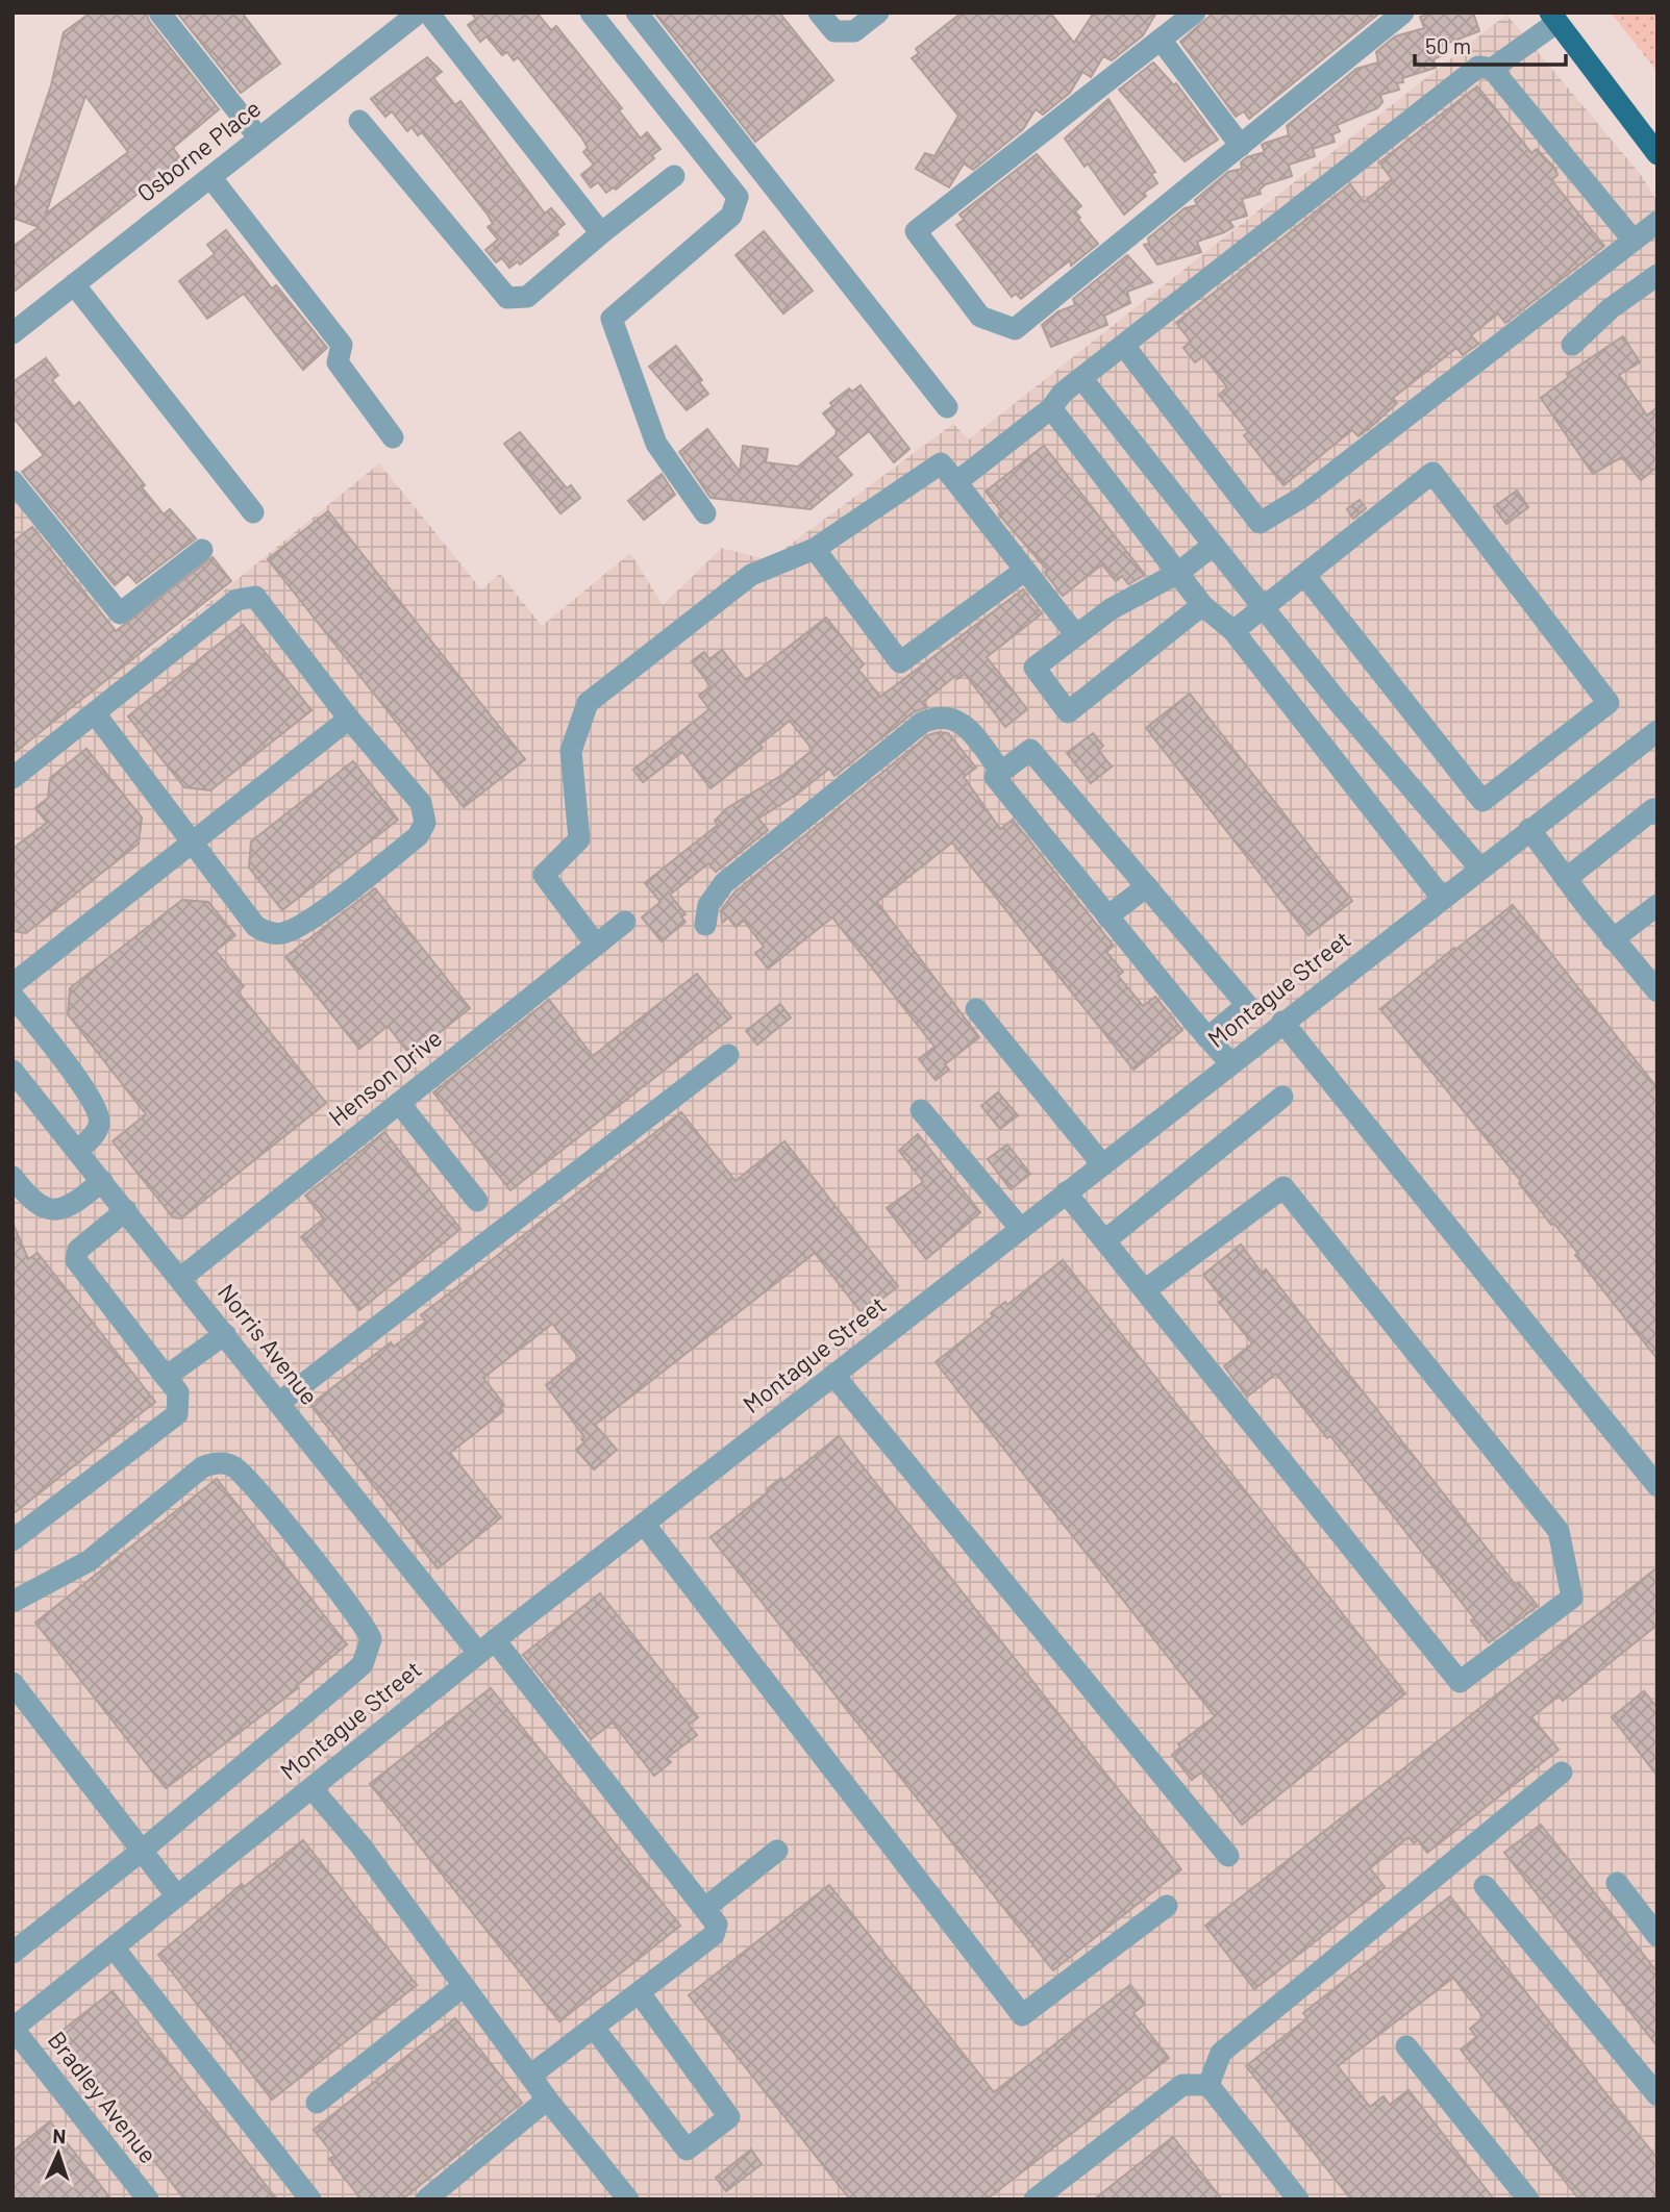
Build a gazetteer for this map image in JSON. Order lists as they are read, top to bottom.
{
  "streets": {
    "street": [
      "Osborne Place",
      "Montague Street",
      "Henson Drive",
      "Norris Avenue",
      "Bradley Avenue"
    ]
  },
  "crossings": [
    ["Montague Street", "Norris Avenue"],
    ["Montague Street", "Bradley Avenue"],
    ["Henson Drive", "Norris Avenue"]
  ],
  "scale_bar": "50 m",
  "north": "top"
}
